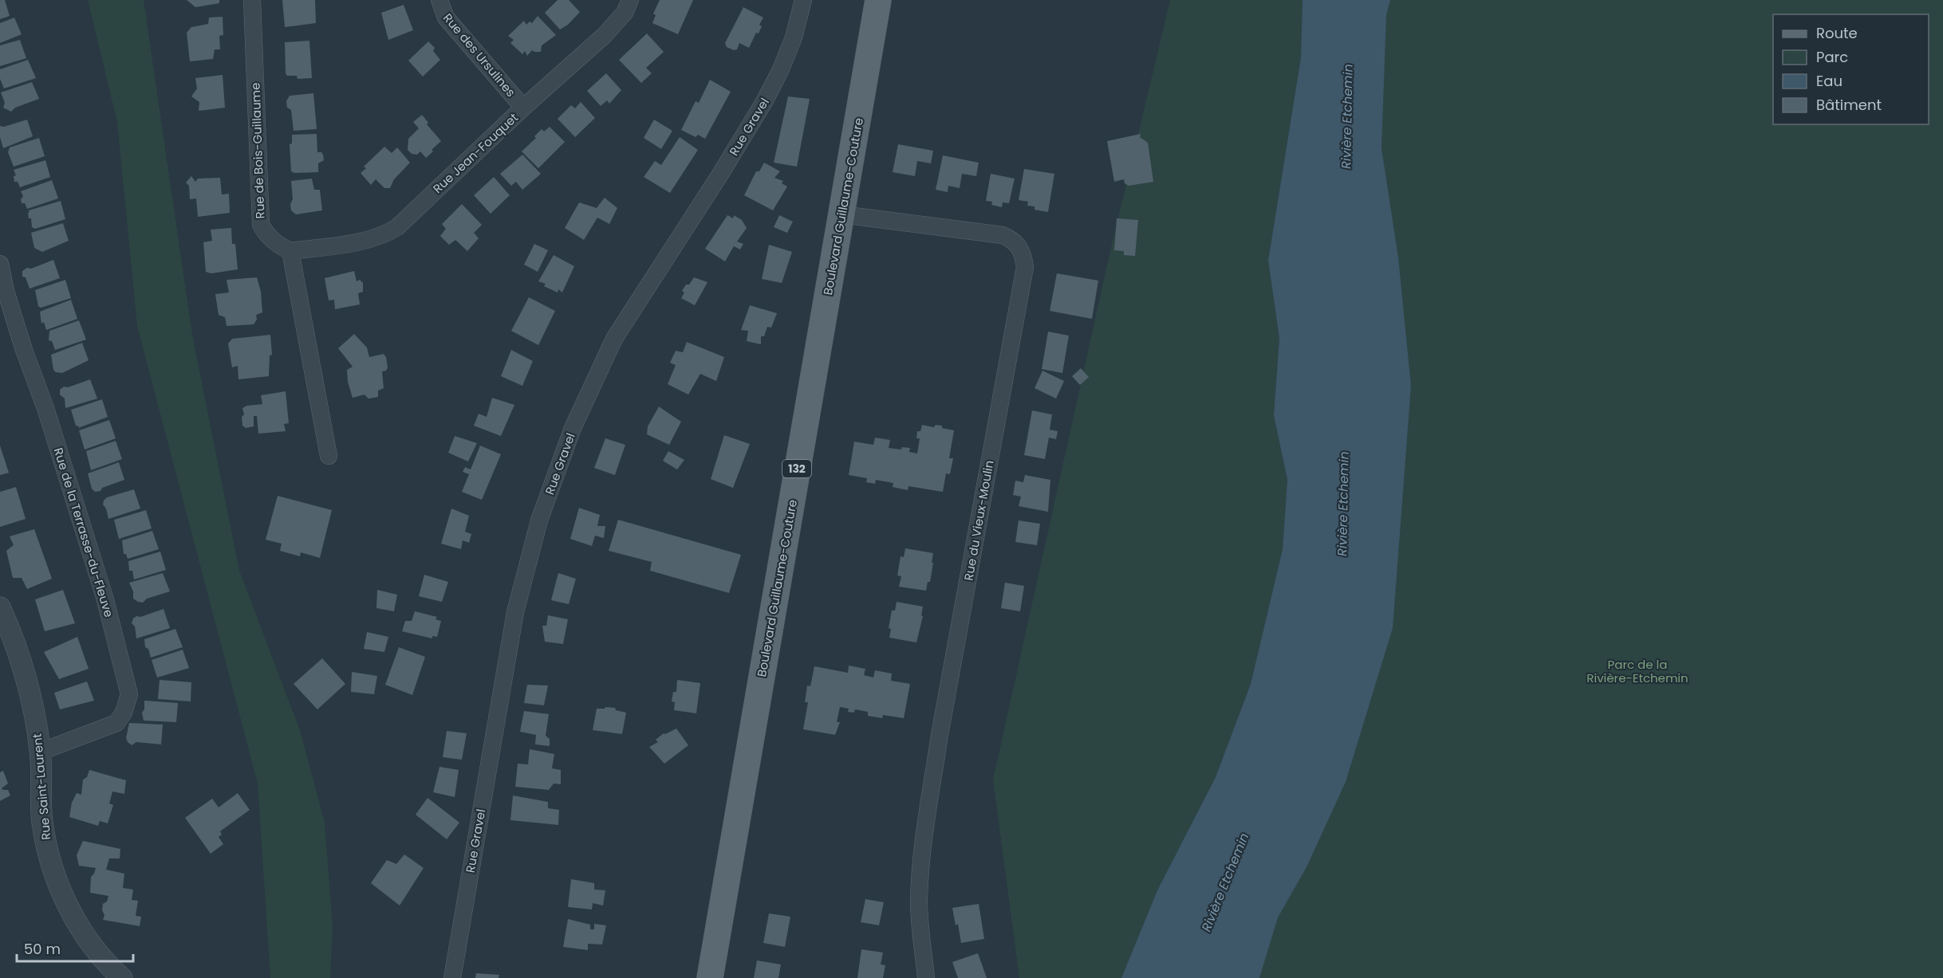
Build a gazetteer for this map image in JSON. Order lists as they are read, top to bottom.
{
  "streets": {
    "main road": ["Boulevard Guillaume-Couture", "132"],
    "street": [
      "Rue des Ursulines",
      "Rue Gravel",
      "Rue de Bois-Guillaume",
      "Rue Jean-Fouquet",
      "Rue du Vieux-Moulin",
      "Rue de la Terrasse-du-Fleuve",
      "Rue Saint-Laurent"
    ]
  },
  "crossings": [
    ["Rue des Ursulines", "Rue Jean-Fouquet"],
    ["Rue de Bois-Guillaume", "Rue Jean-Fouquet"],
    ["Boulevard Guillaume-Couture", "Rue du Vieux-Moulin"],
    ["Rue de la Terrasse-du-Fleuve", "Rue Saint-Laurent"]
  ],
  "water": ["Rivière Etchemin"],
  "parks": ["Parc de la Rivière-Etchemin"],
  "legend": [
    "Route",
    "Parc",
    "Eau",
    "Bâtiment"
  ],
  "scale_bar": "50 m"
}
